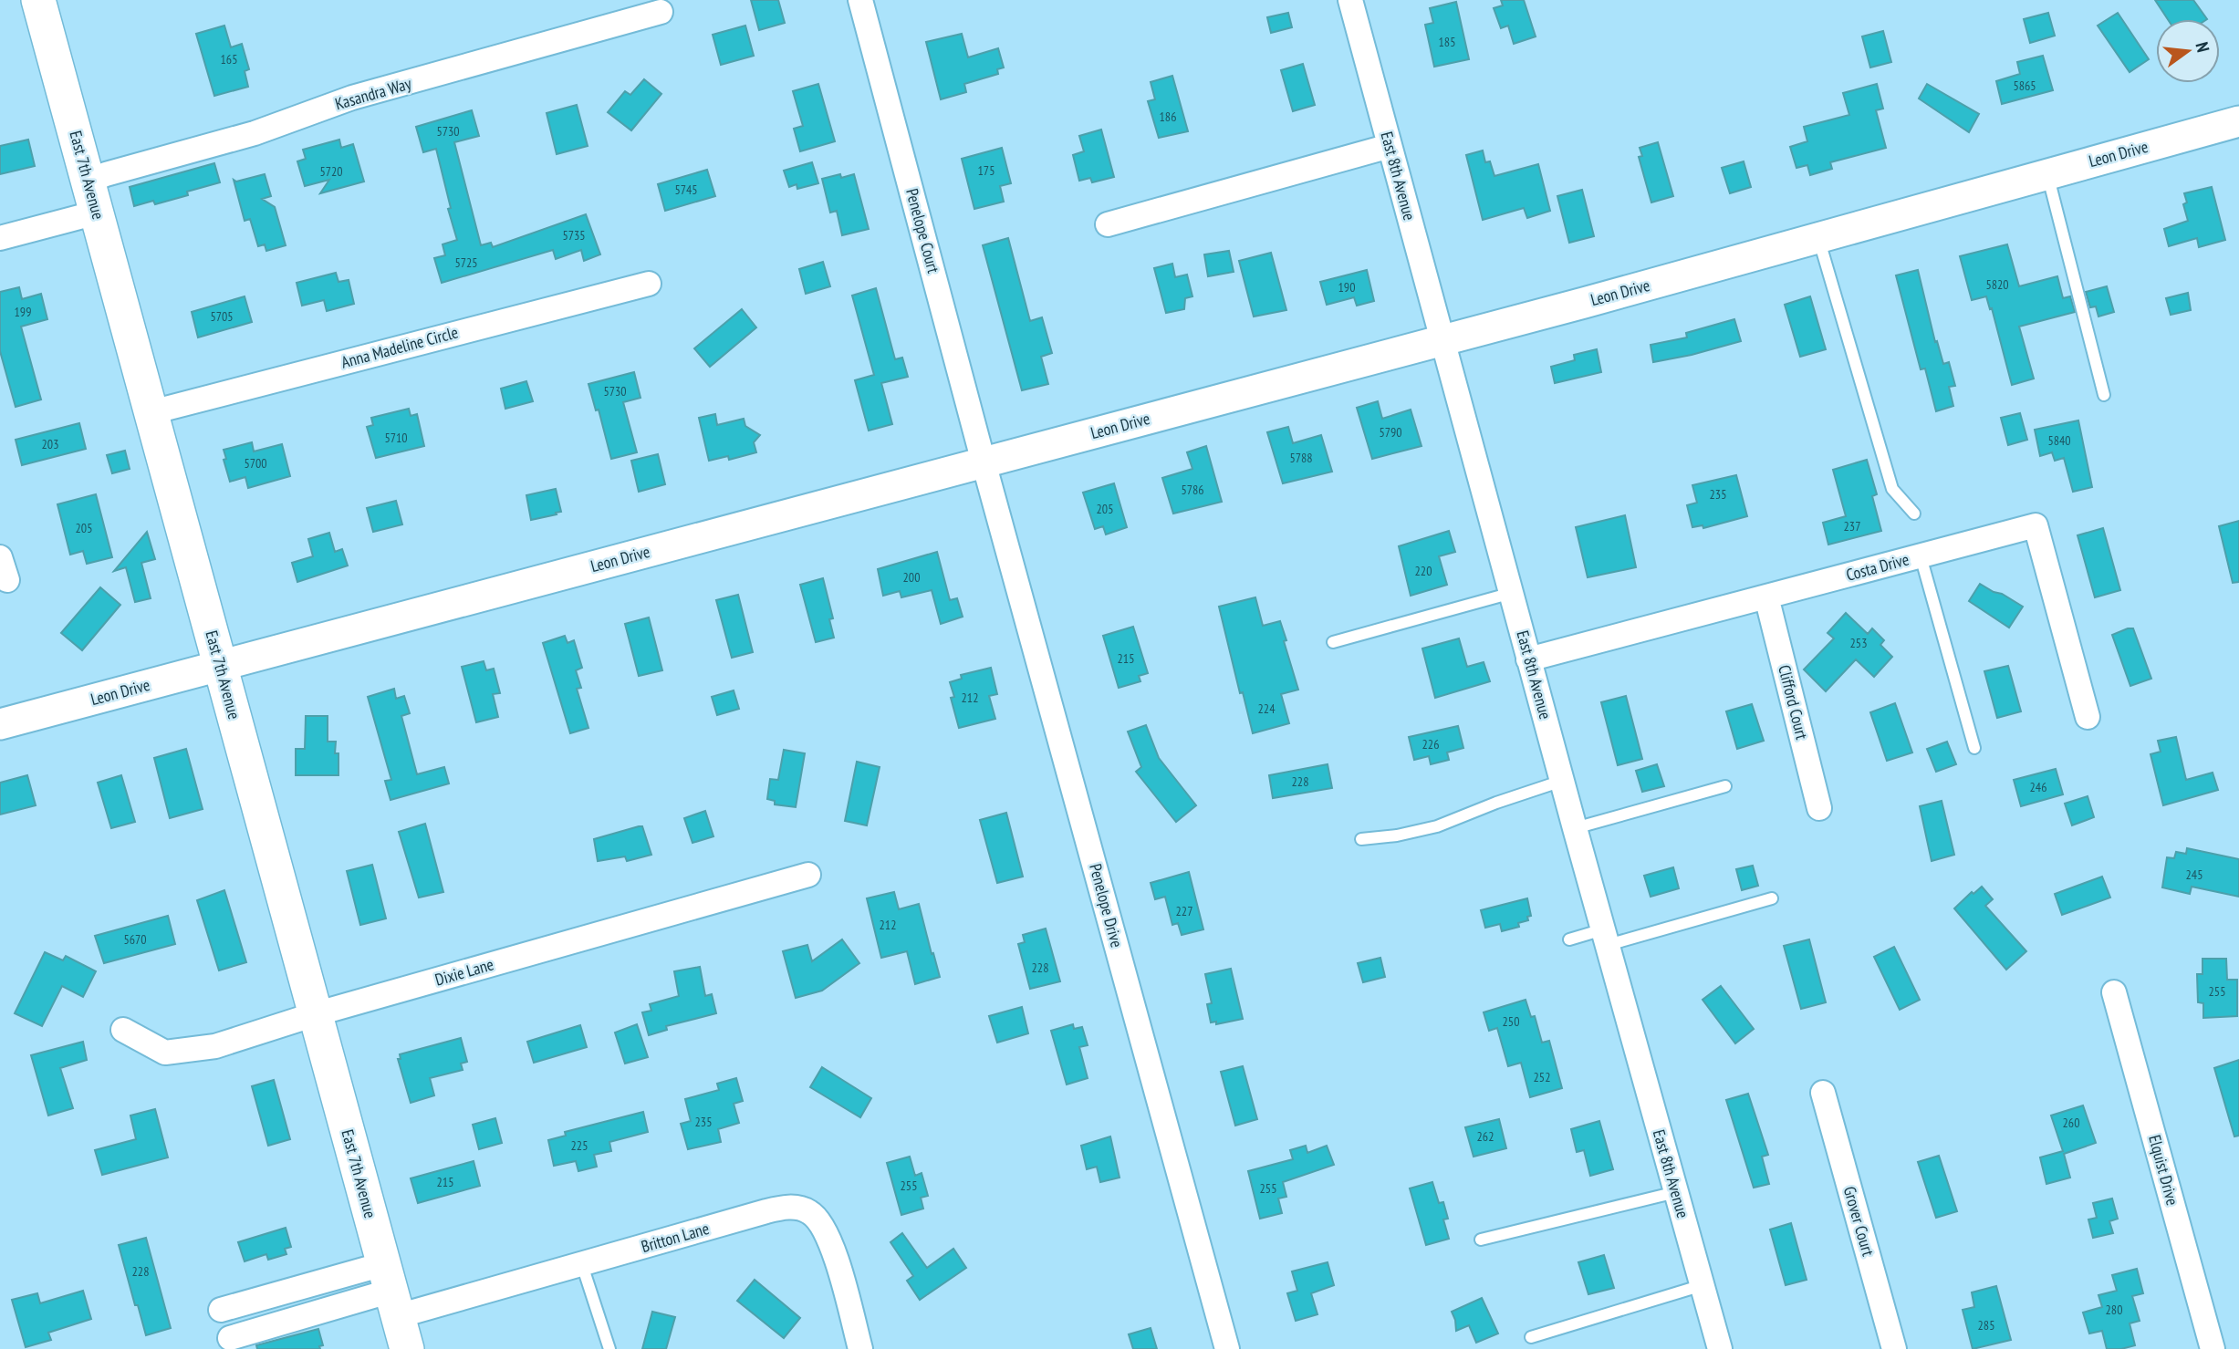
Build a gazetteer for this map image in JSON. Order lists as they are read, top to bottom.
{
  "streets": {
    "main road": ["East 7th Avenue"],
    "street": [
      "Kasandra Way",
      "Leon Drive",
      "East 8th Avenue",
      "Penelope Court",
      "Anna Madeline Circle",
      "Costa Drive",
      "Clifford Court",
      "Penelope Drive",
      "Dixie Lane",
      "Elquist Drive",
      "Grover Court",
      "Britton Lane"
    ]
  },
  "crossings": [
    ["Kasandra Way", "East 7th Avenue"],
    ["Leon Drive", "East 7th Avenue"],
    ["Leon Drive", "East 8th Avenue"],
    ["Leon Drive", "Penelope Court"],
    ["Leon Drive", "Penelope Drive"],
    ["East 7th Avenue", "Anna Madeline Circle"],
    ["East 7th Avenue", "Dixie Lane"],
    ["East 7th Avenue", "Britton Lane"],
    ["East 8th Avenue", "Costa Drive"],
    ["Penelope Court", "Penelope Drive"],
    ["Costa Drive", "Clifford Court"]
  ],
  "house_numbers": [
    "185",
    "165",
    "5865",
    "186",
    "5730",
    "175",
    "5720",
    "5745",
    "5735",
    "5725",
    "5820",
    "190",
    "199",
    "5705",
    "5730",
    "5790",
    "5710",
    "5840",
    "203",
    "5788",
    "5700",
    "5786",
    "235",
    "205",
    "237",
    "205",
    "220",
    "200",
    "253",
    "215",
    "212",
    "224",
    "226",
    "228",
    "246",
    "245",
    "227",
    "212",
    "5670",
    "228",
    "255",
    "250",
    "252",
    "235",
    "260",
    "262",
    "225",
    "215",
    "255",
    "255",
    "228",
    "280",
    "285"
  ],
  "north": "right"
}
